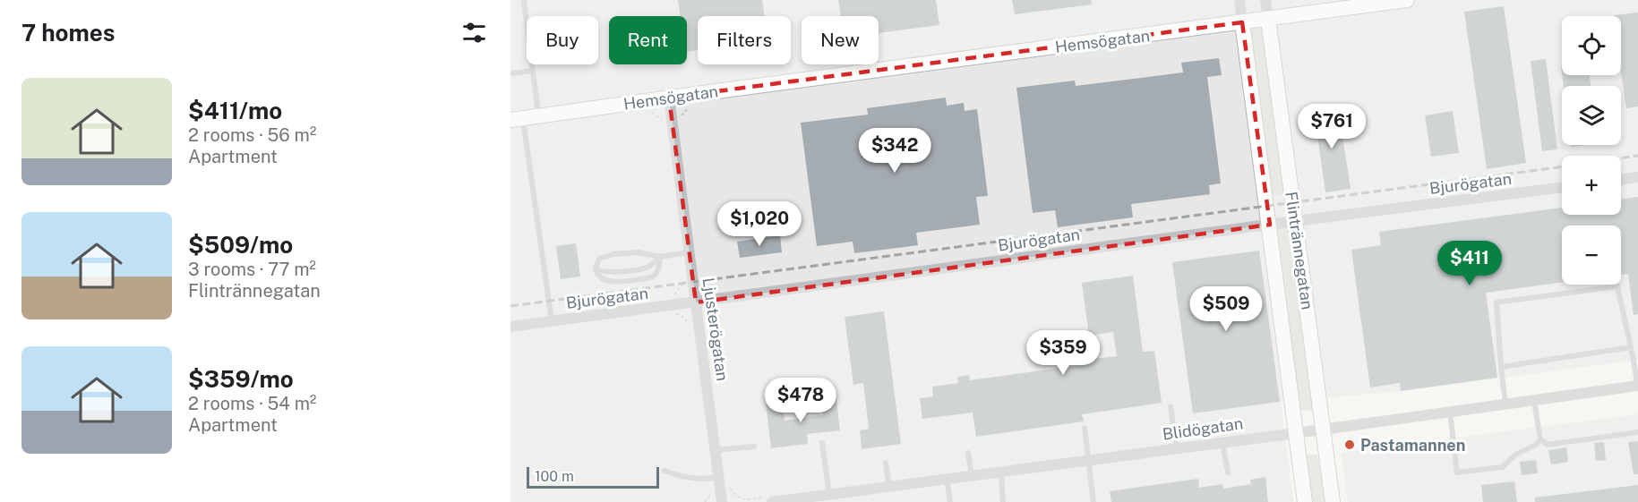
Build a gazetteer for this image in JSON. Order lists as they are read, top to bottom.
{
  "streets": {
    "street": [
      "Hemsögatan",
      "Bjurögatan",
      "Flintrännegatan",
      "Ljusterögatan",
      "Blidögatan"
    ]
  },
  "crossings": [
    ["Hemsögatan", "Flintrännegatan"],
    ["Hemsögatan", "Ljusterögatan"],
    ["Bjurögatan", "Flintrännegatan"],
    ["Bjurögatan", "Ljusterögatan"],
    ["Flintrännegatan", "Blidögatan"]
  ],
  "places": ["Pastamannen"],
  "scale_bar": "100 m",
  "page": {
    "heading": "7 homes",
    "map_buttons": ["+", "−"],
    "chip": [
      "Buy",
      "Rent",
      "Filters",
      "New"
    ],
    "list": [
      {
        "name": "$411/mo",
        "note": "2 rooms · 56 m² · Apartment"
      },
      {
        "name": "$509/mo",
        "note": "3 rooms · 77 m² · Flintrännegatan"
      },
      {
        "name": "$359/mo",
        "note": "2 rooms · 54 m² · Apartment"
      }
    ],
    "price": [
      "$761",
      "$342",
      "$1,020",
      "$411",
      "$509",
      "$359",
      "$478"
    ],
    "scale": "100 m"
  }
}
